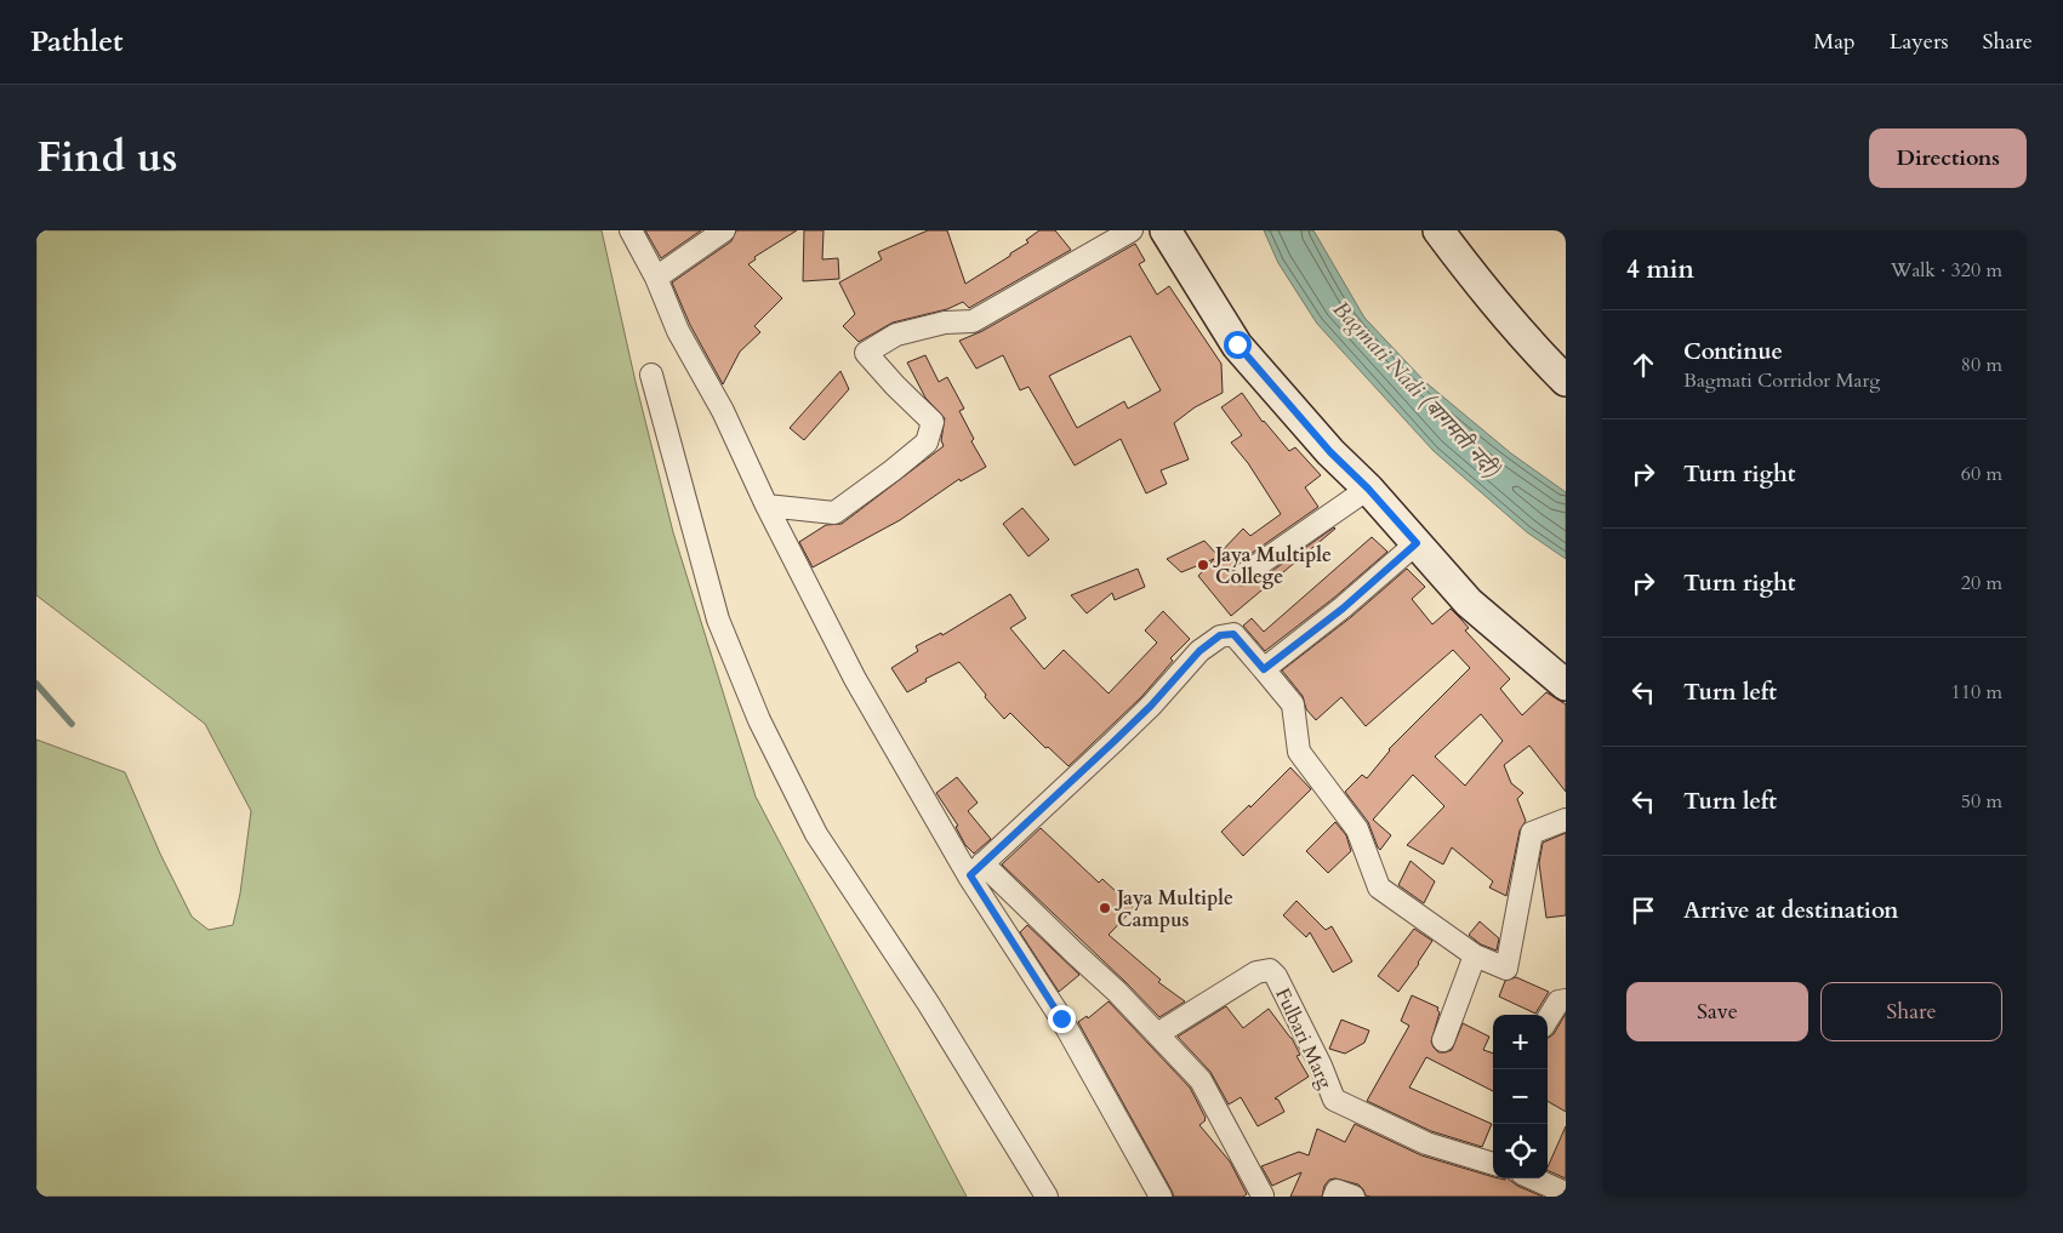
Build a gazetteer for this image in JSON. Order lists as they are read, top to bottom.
{
  "streets": {
    "street": ["Fulbari Marg"]
  },
  "water": ["Bagmati Nadi (बागमती नदी)"],
  "places": ["Jaya Multiple College", "Jaya Multiple Campus"],
  "page": {
    "header": "Pathlet",
    "nav": ["Map", "Layers", "Share"],
    "title": "Find us",
    "buttons": [
      "Directions",
      ["Save", "Share"]
    ],
    "heading": ["4 min", "Walk · 320 m"],
    "list": [
      ["Continue", "Bagmati Corridor Marg", "80 m"],
      ["Turn right", "60 m"],
      ["Turn right", "20 m"],
      ["Turn left", "110 m"],
      ["Turn left", "50 m"],
      "Arrive at destination"
    ],
    "map_buttons": ["+", "−"]
  }
}
